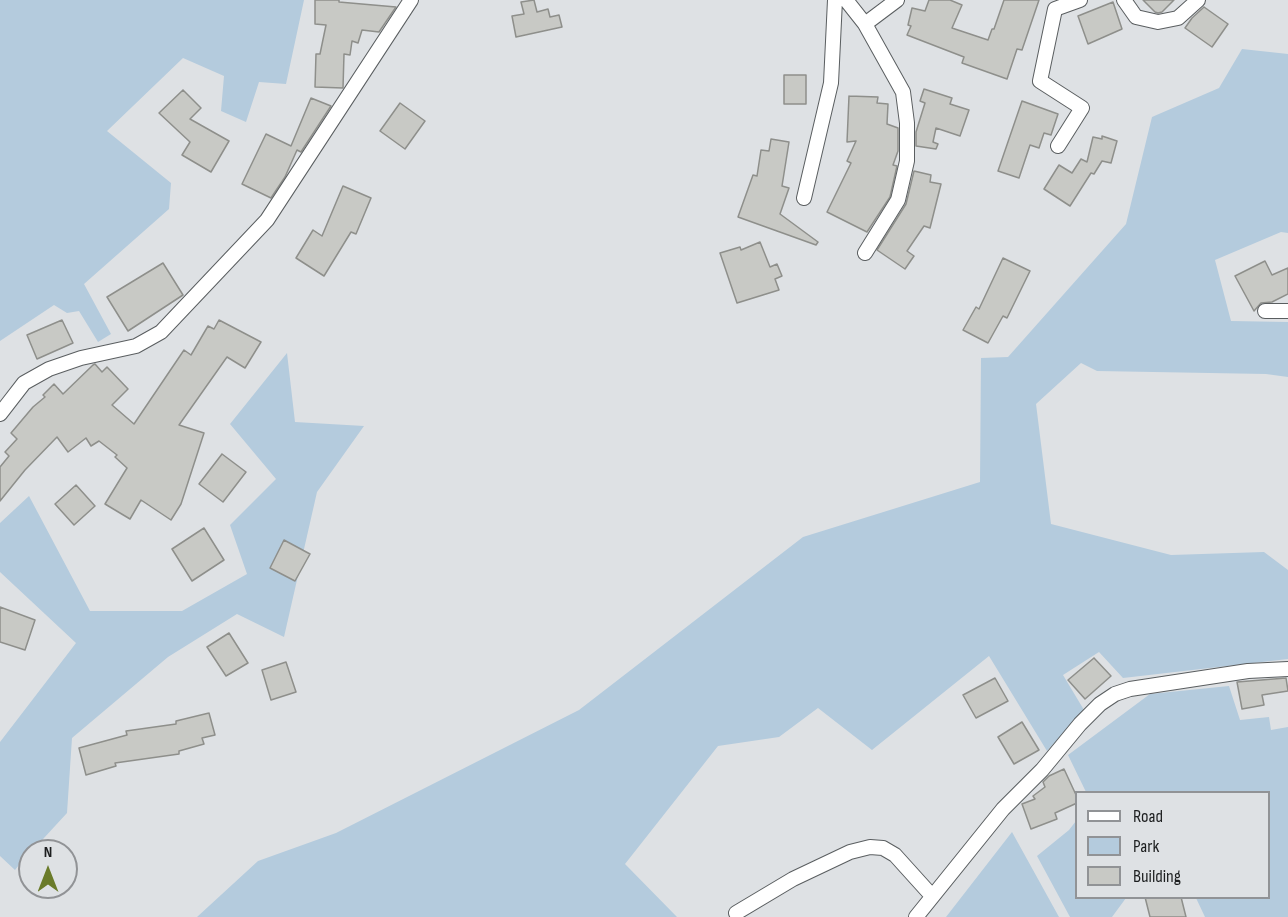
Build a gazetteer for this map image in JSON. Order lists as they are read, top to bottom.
{
  "legend": ["Road", "Park", "Building"],
  "north": "top"
}
